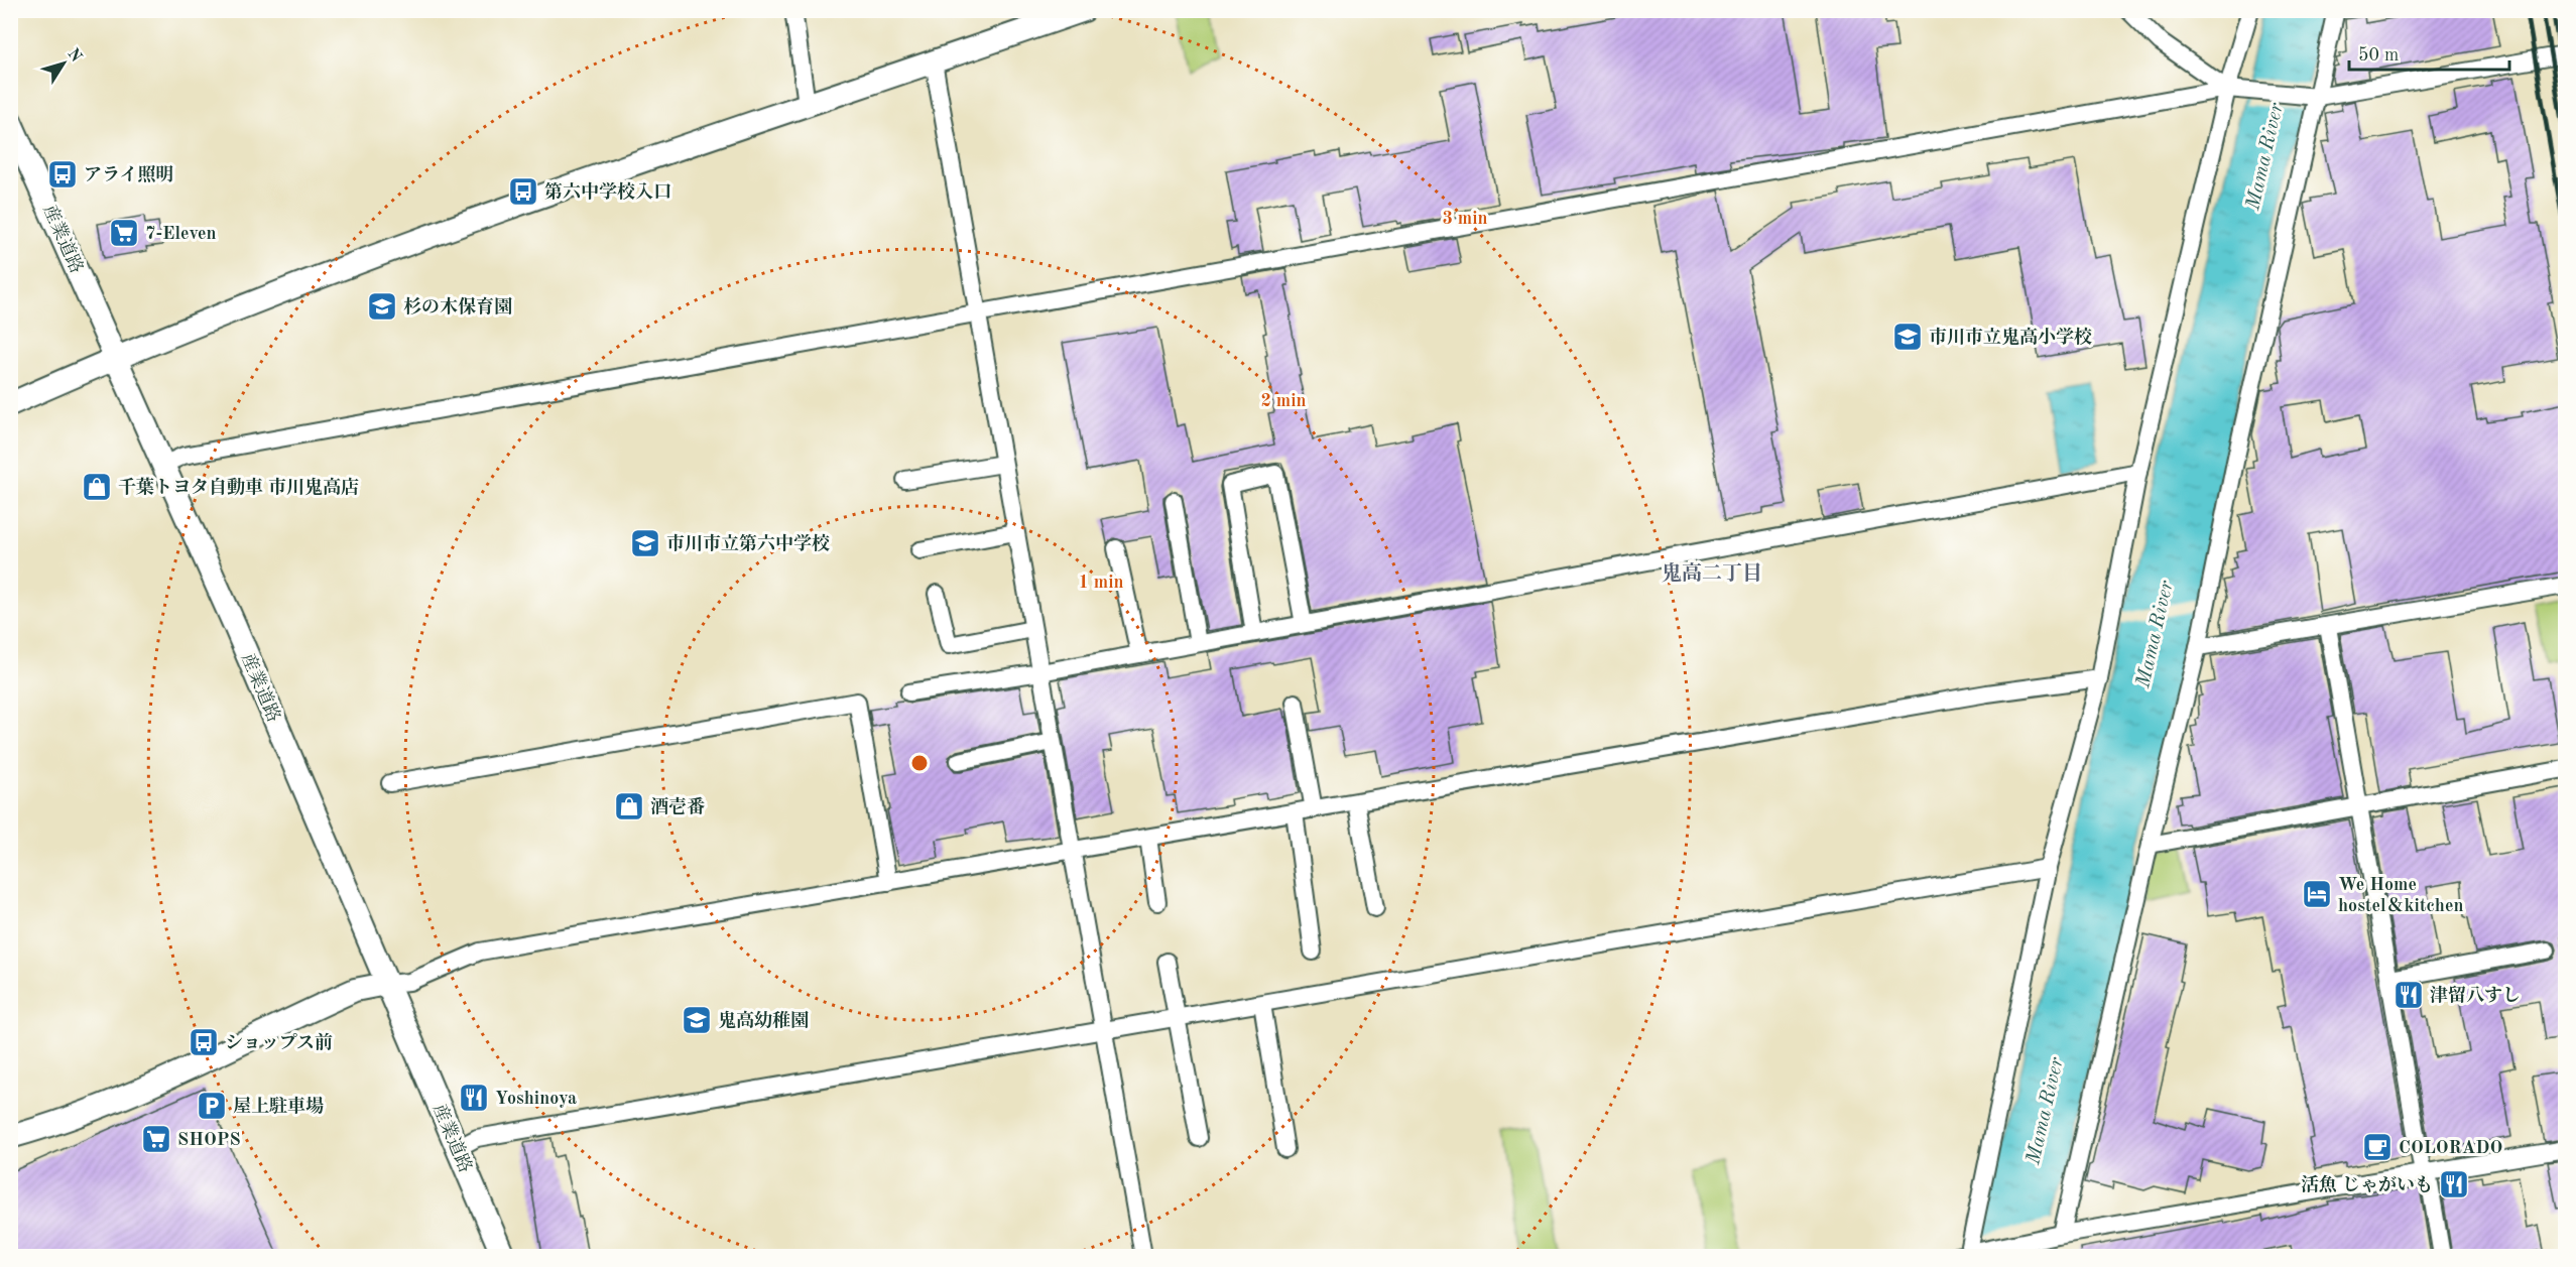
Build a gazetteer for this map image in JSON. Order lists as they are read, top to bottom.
{
  "streets": {
    "street": ["産業道路"]
  },
  "districts": ["鬼高二丁目"],
  "water": ["Mama River"],
  "places": {
    "bus stop": ["アライ照明", "第六中学校入口", "ショップス前"],
    "supermarket": ["7-Eleven", "SHOPS"],
    "school or university": [
      "杉の木保育園",
      "市川市立鬼高小学校",
      "市川市立第六中学校",
      "鬼高幼稚園"
    ],
    "shop": ["千葉トヨタ自動車 市川鬼高店", "酒壱番"],
    "hotel": ["We Home hostel＆kitchen"],
    "restaurant": ["津留八すし", "Yoshinoya", "活魚 じゃがいも"],
    "parking": ["屋上駐車場"],
    "cafe": ["COLORADO"]
  },
  "scale_bar": "50 m",
  "north": "top right",
  "rings": ["3 min", "2 min", "1 min"]
}
